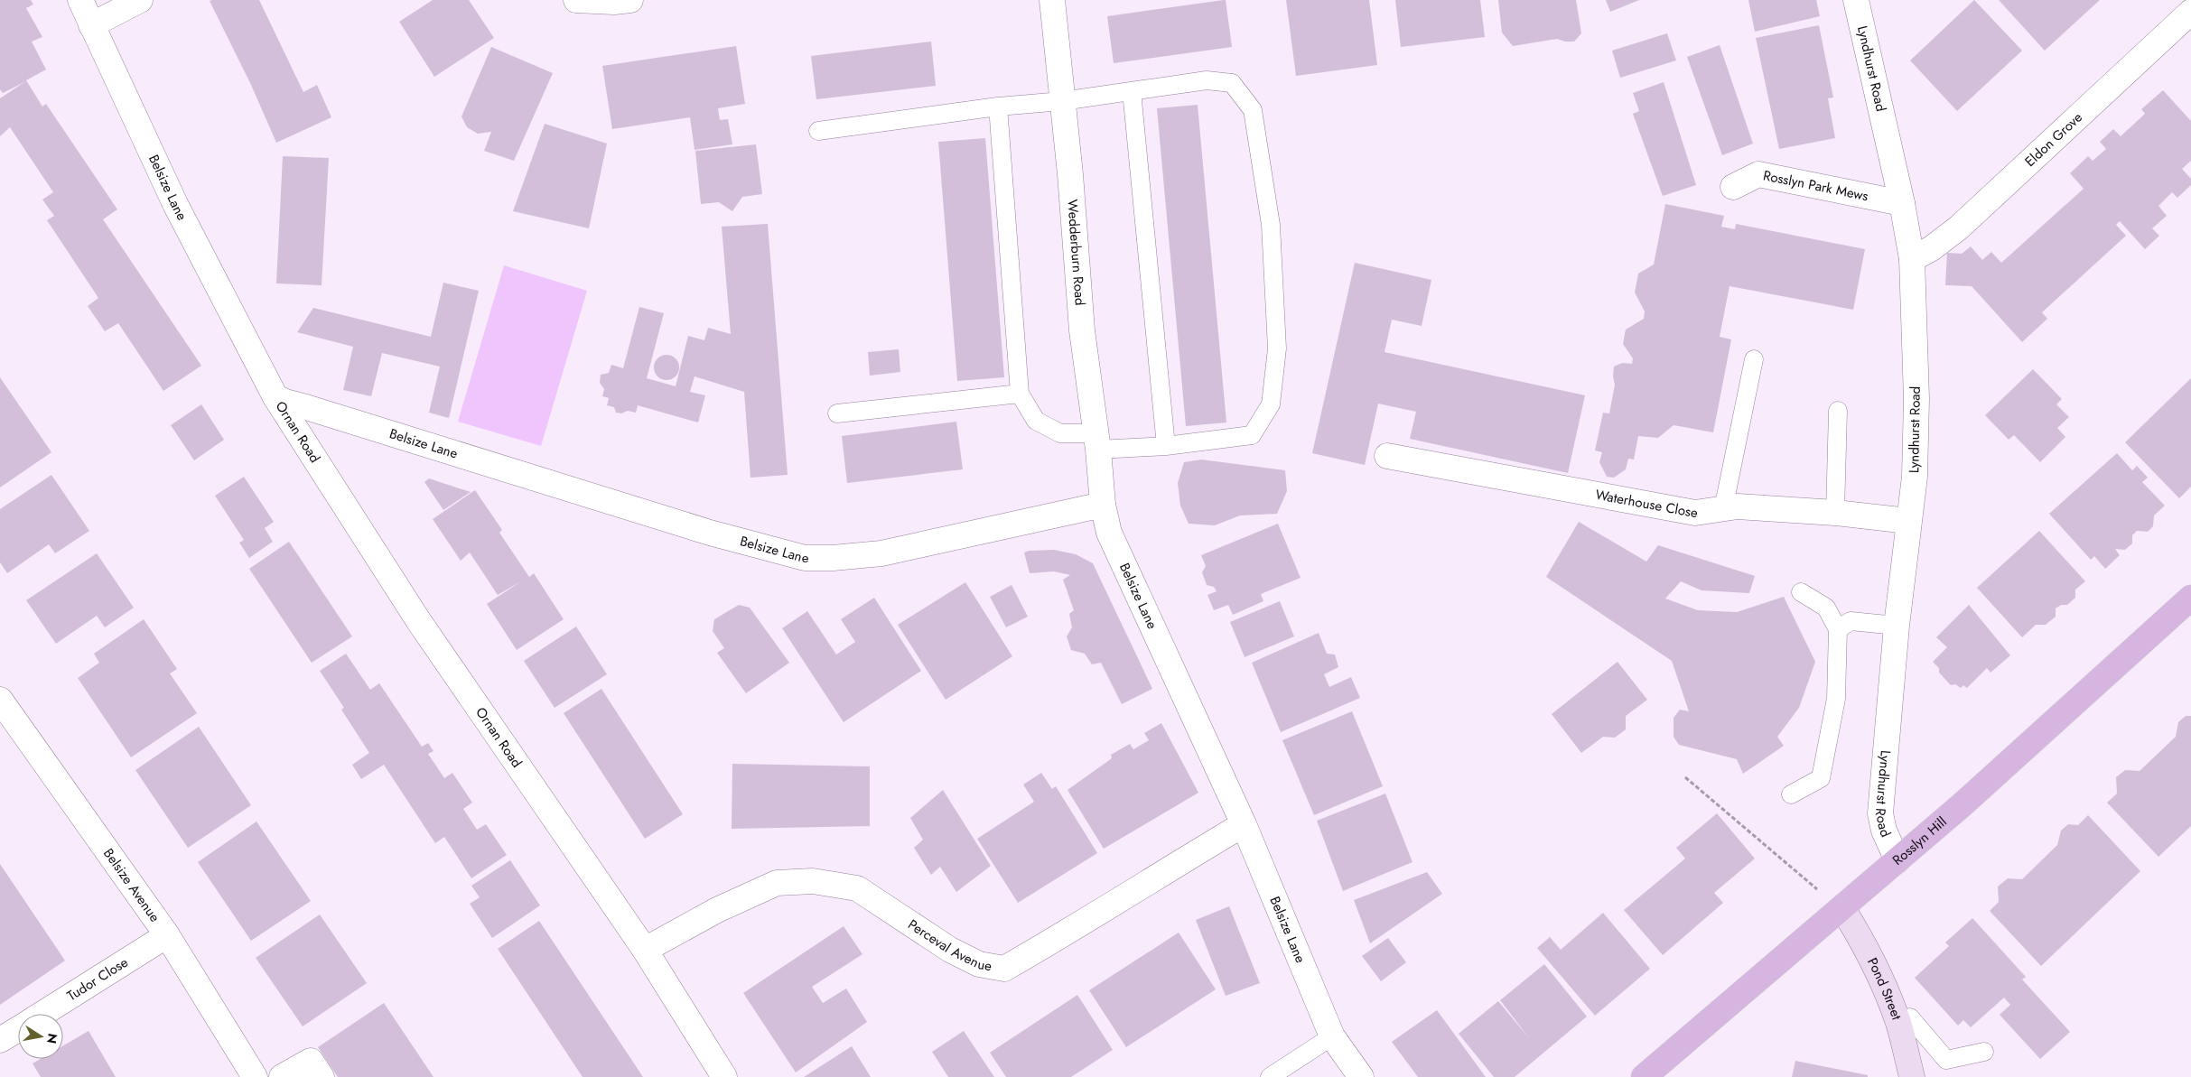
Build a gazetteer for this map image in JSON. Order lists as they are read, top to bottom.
{
  "streets": {
    "main road": ["Rosslyn Hill", "Pond Street"],
    "street": [
      "Lyndhurst Road",
      "Eldon Grove",
      "Belsize Lane",
      "Rosslyn Park Mews",
      "Wedderburn Road",
      "Ornan Road",
      "Waterhouse Close",
      "Belsize Avenue",
      "Perceval Avenue",
      "Tudor Close"
    ]
  },
  "crossings": [
    ["Lyndhurst Road", "Eldon Grove"],
    ["Lyndhurst Road", "Rosslyn Park Mews"],
    ["Lyndhurst Road", "Waterhouse Close"],
    ["Lyndhurst Road", "Rosslyn Hill"],
    ["Belsize Lane", "Wedderburn Road"],
    ["Belsize Lane", "Ornan Road"],
    ["Belsize Lane", "Perceval Avenue"],
    ["Ornan Road", "Perceval Avenue"],
    ["Rosslyn Hill", "Pond Street"],
    ["Belsize Avenue", "Tudor Close"]
  ],
  "north": "right"
}
